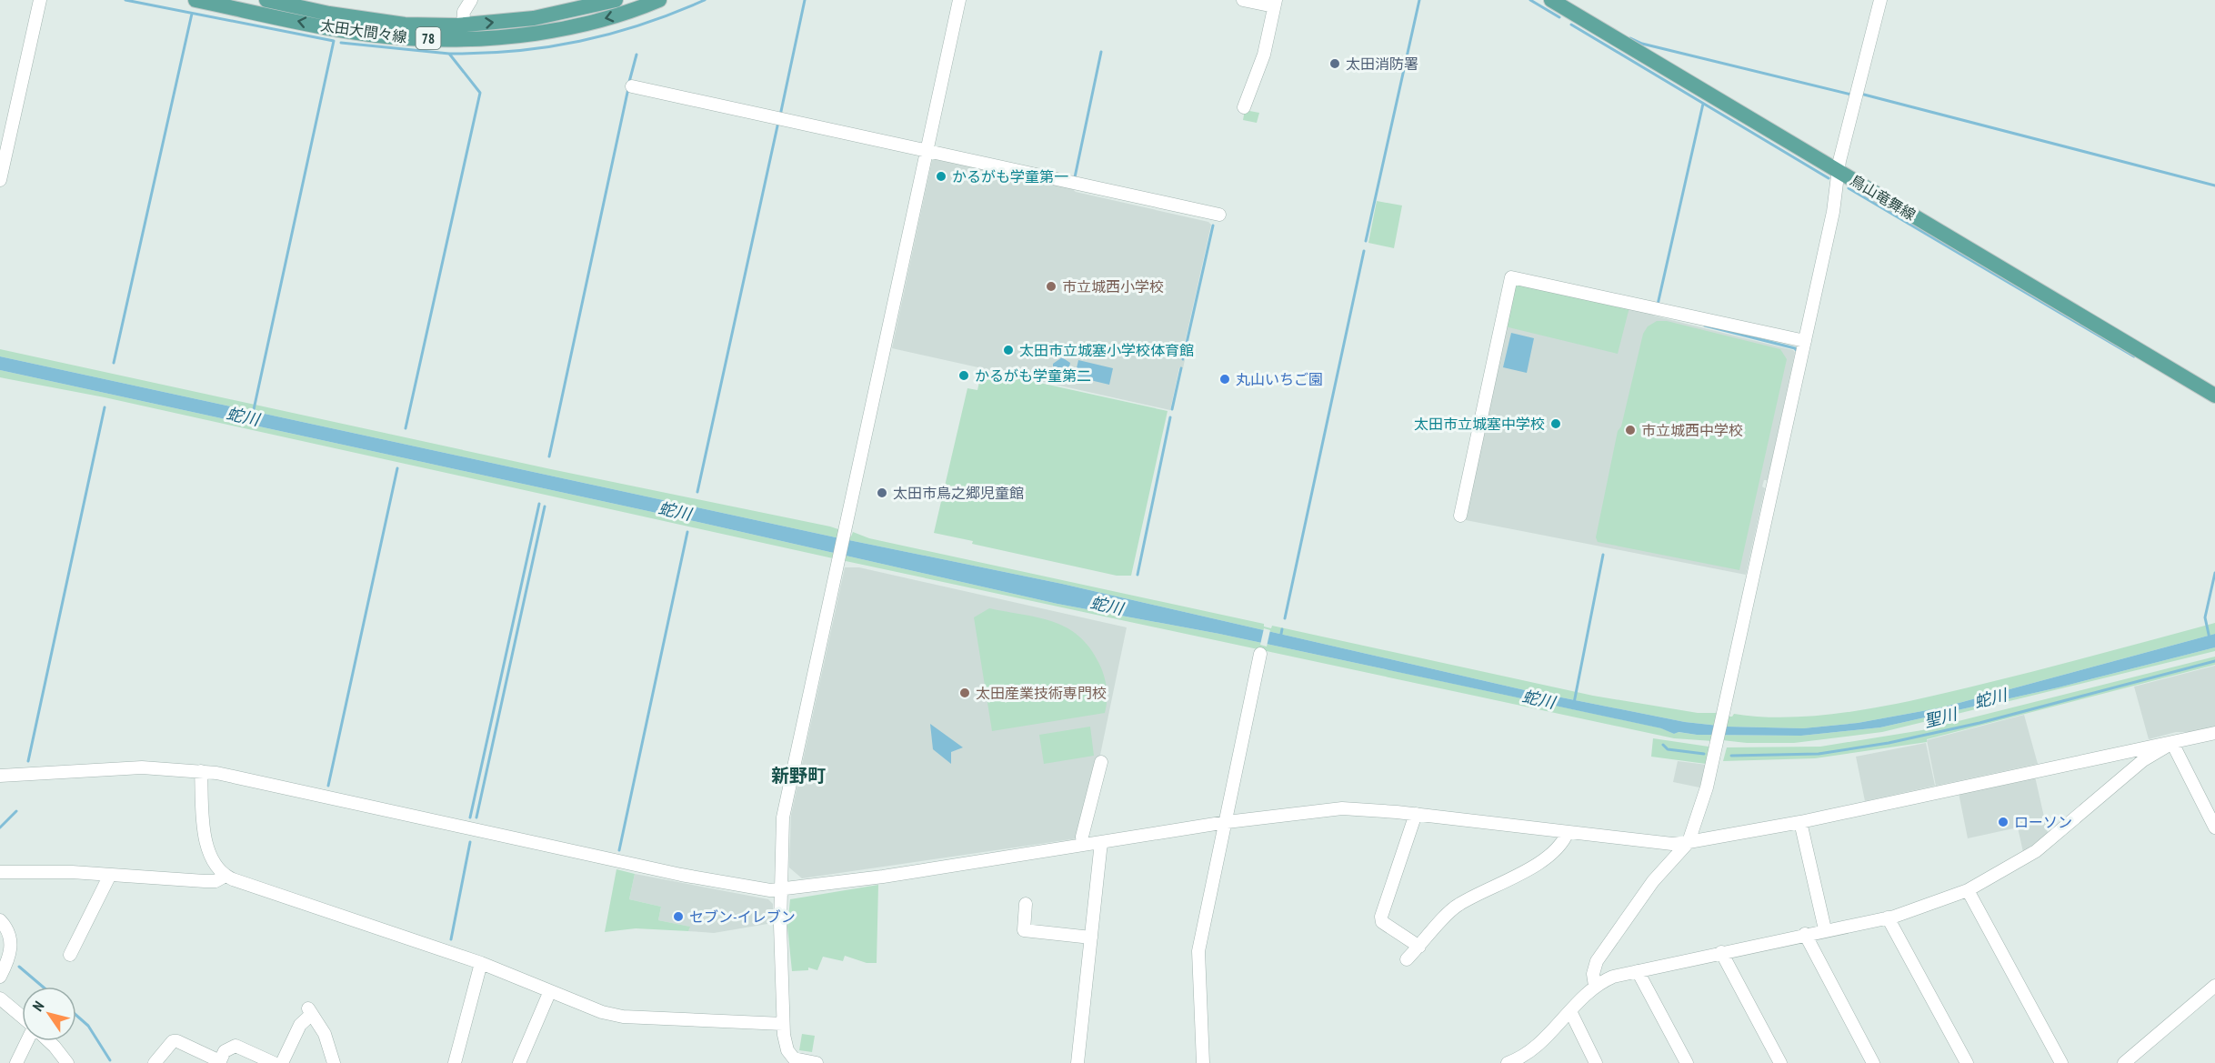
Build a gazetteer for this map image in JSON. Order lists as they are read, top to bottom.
{
  "streets": {
    "main road": ["太田大間々線", "78", "鳥山竜舞線"]
  },
  "districts": ["新野町"],
  "water": ["蛇川", "聖川"],
  "places": [
    "太田消防署",
    "かるがも学童第一",
    "市立城西小学校",
    "太田市立城塞小学校体育館",
    "かるがも学童第二",
    "丸山いちご園",
    "太田市立城塞中学校",
    "市立城西中学校",
    "太田市鳥之郷児童館",
    "太田産業技術専門校",
    "ローソン",
    "セブン-イレブン"
  ],
  "north": "top left"
}
